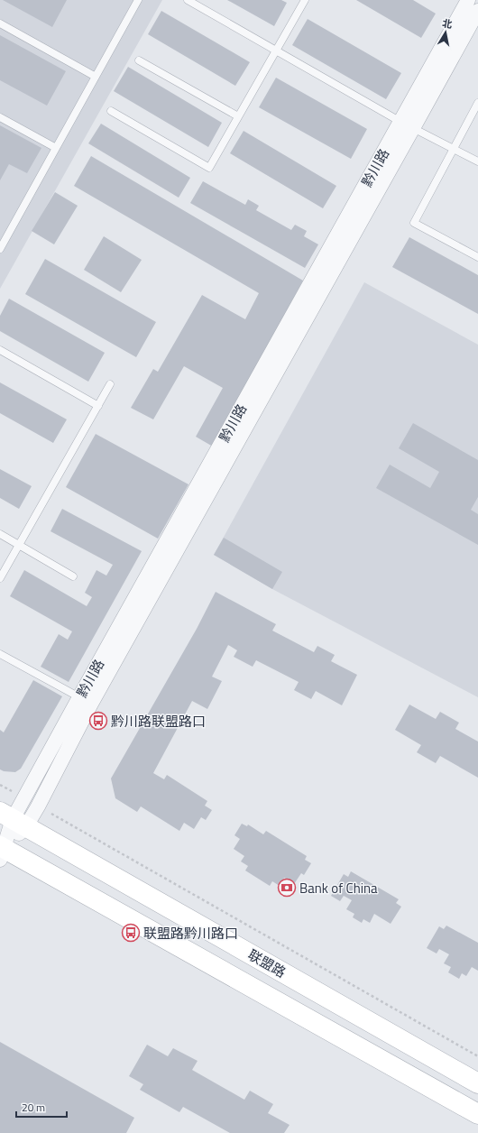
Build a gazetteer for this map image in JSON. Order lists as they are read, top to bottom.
{
  "streets": {
    "main road": ["联盟路"],
    "street": ["黔川路"]
  },
  "crossings": [
    ["黔川路", "联盟路"]
  ],
  "places": {
    "bus stop": ["黔川路联盟路口", "联盟路黔川路口"],
    "bank": ["Bank of China"]
  },
  "scale_bar": "20 m",
  "north": "top"
}
